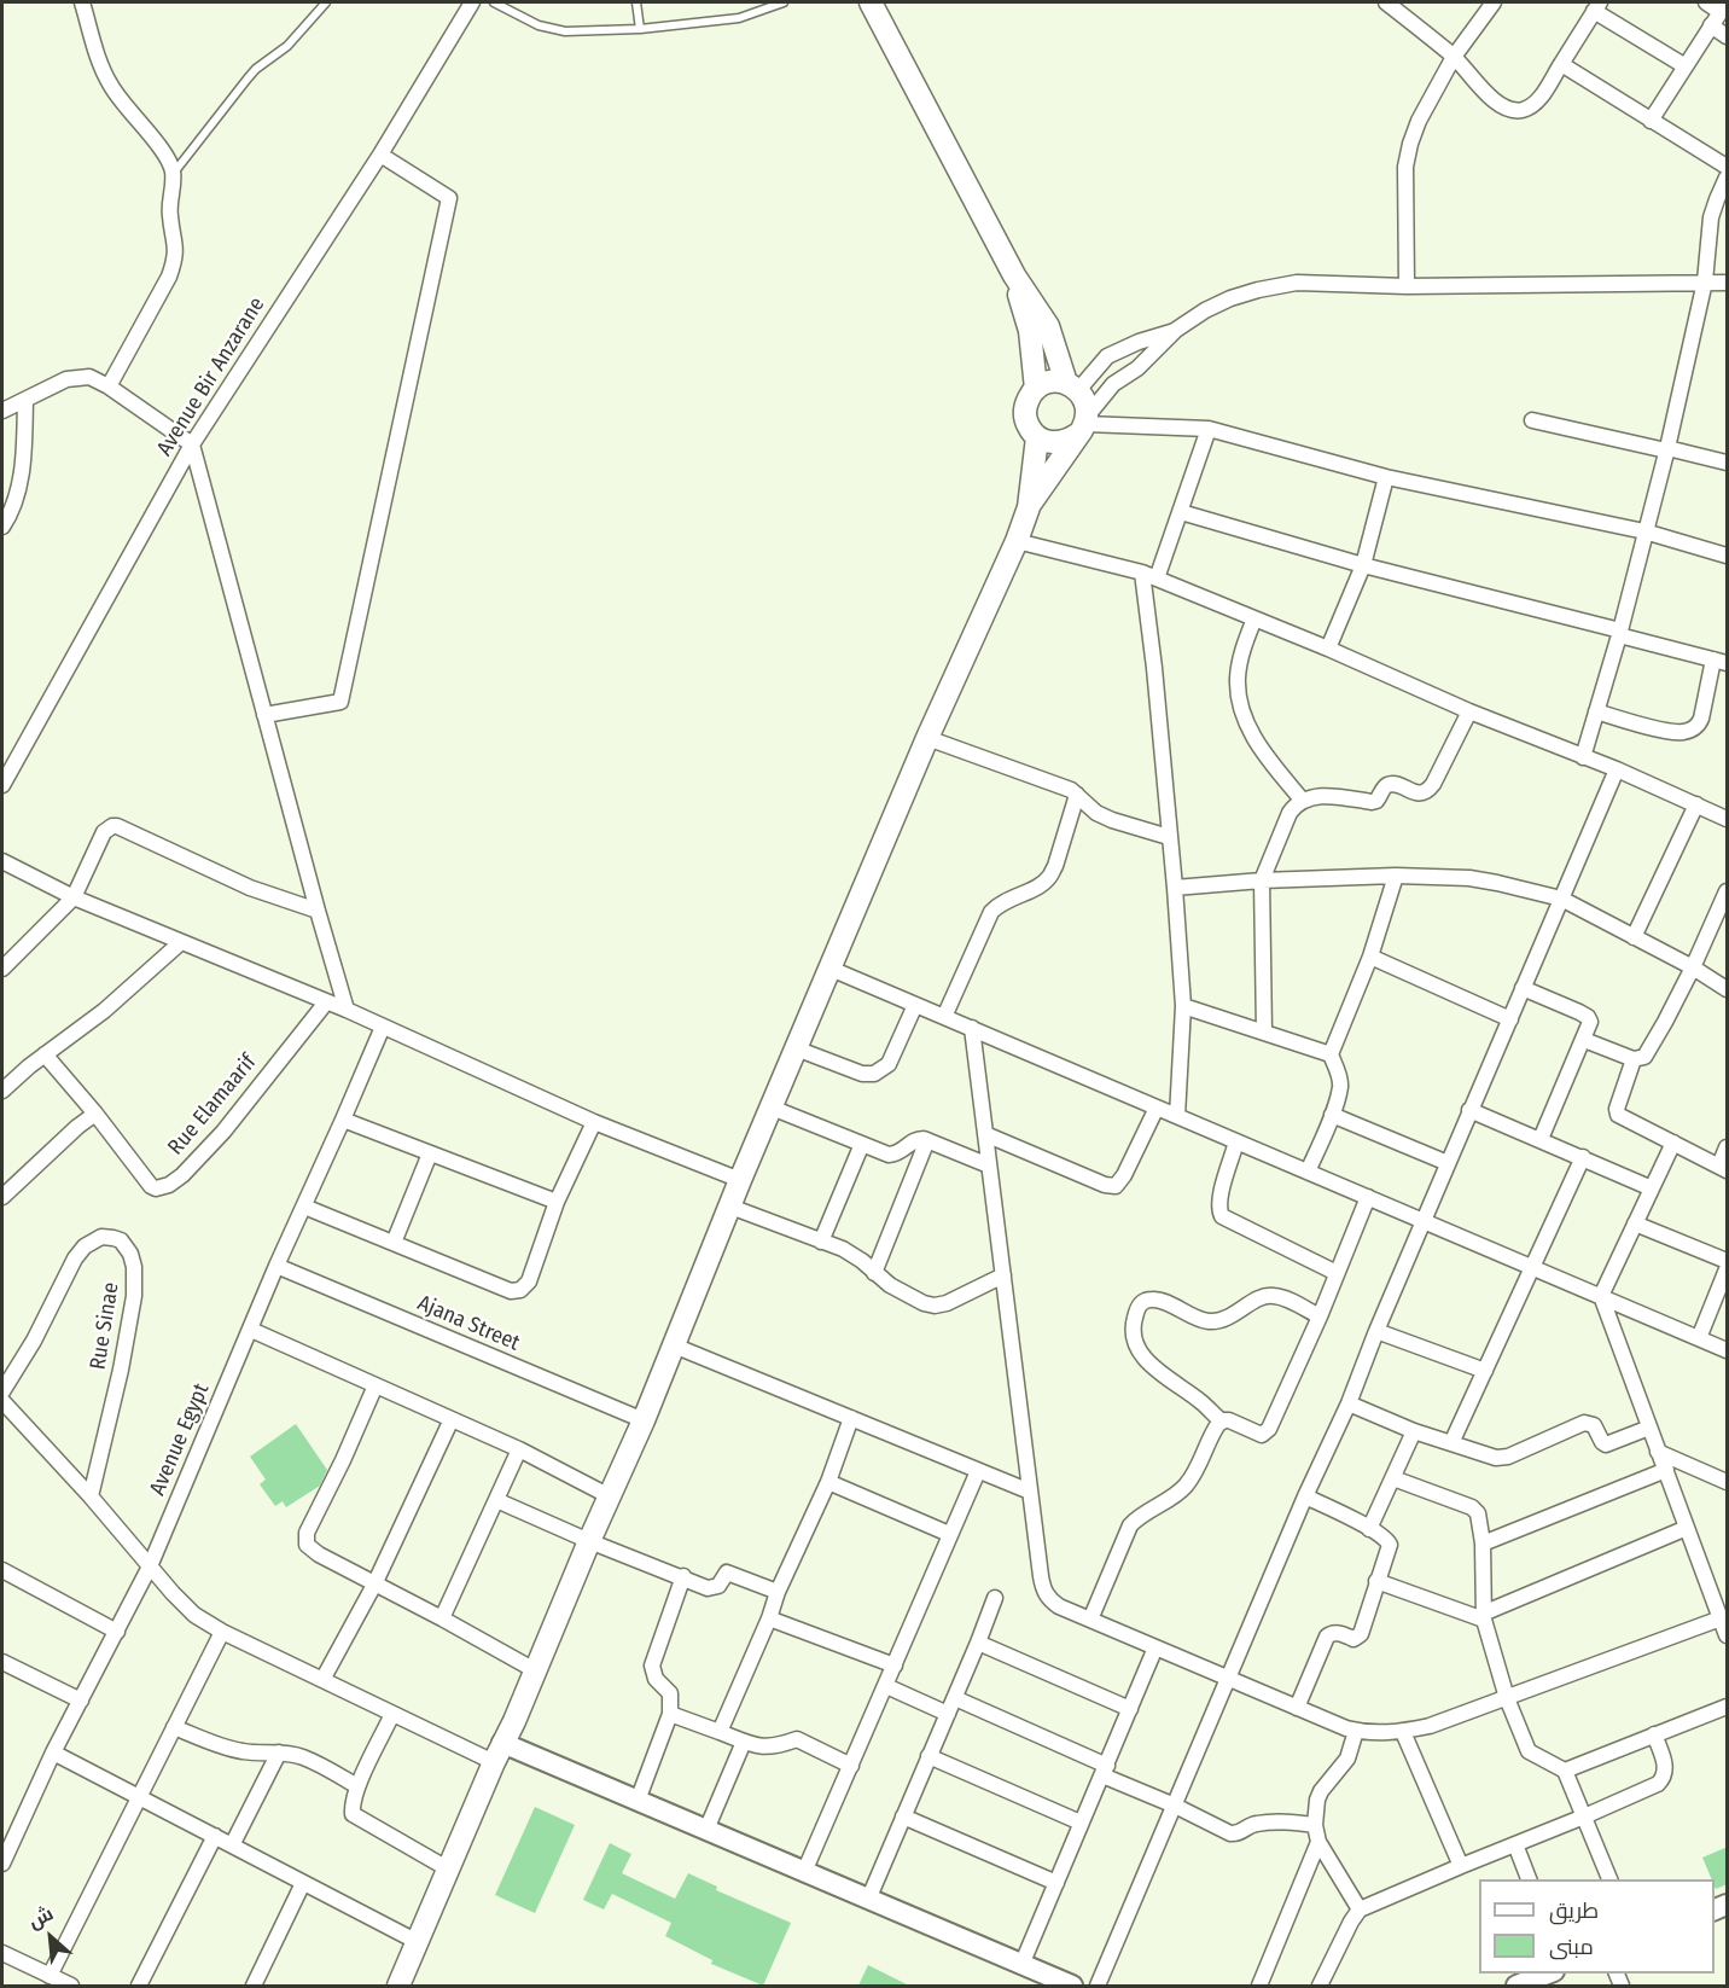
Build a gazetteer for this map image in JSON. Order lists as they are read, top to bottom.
{
  "streets": {
    "street": [
      "Avenue Bir Anzarane",
      "Rue Elamaarif",
      "Ajana Street",
      "Rue Sinae",
      "Avenue Egypt"
    ]
  },
  "crossings": [
    ["Ajana Street", "Avenue Egypt"]
  ],
  "legend": ["طريق", "مبنى"],
  "north": "top left"
}
